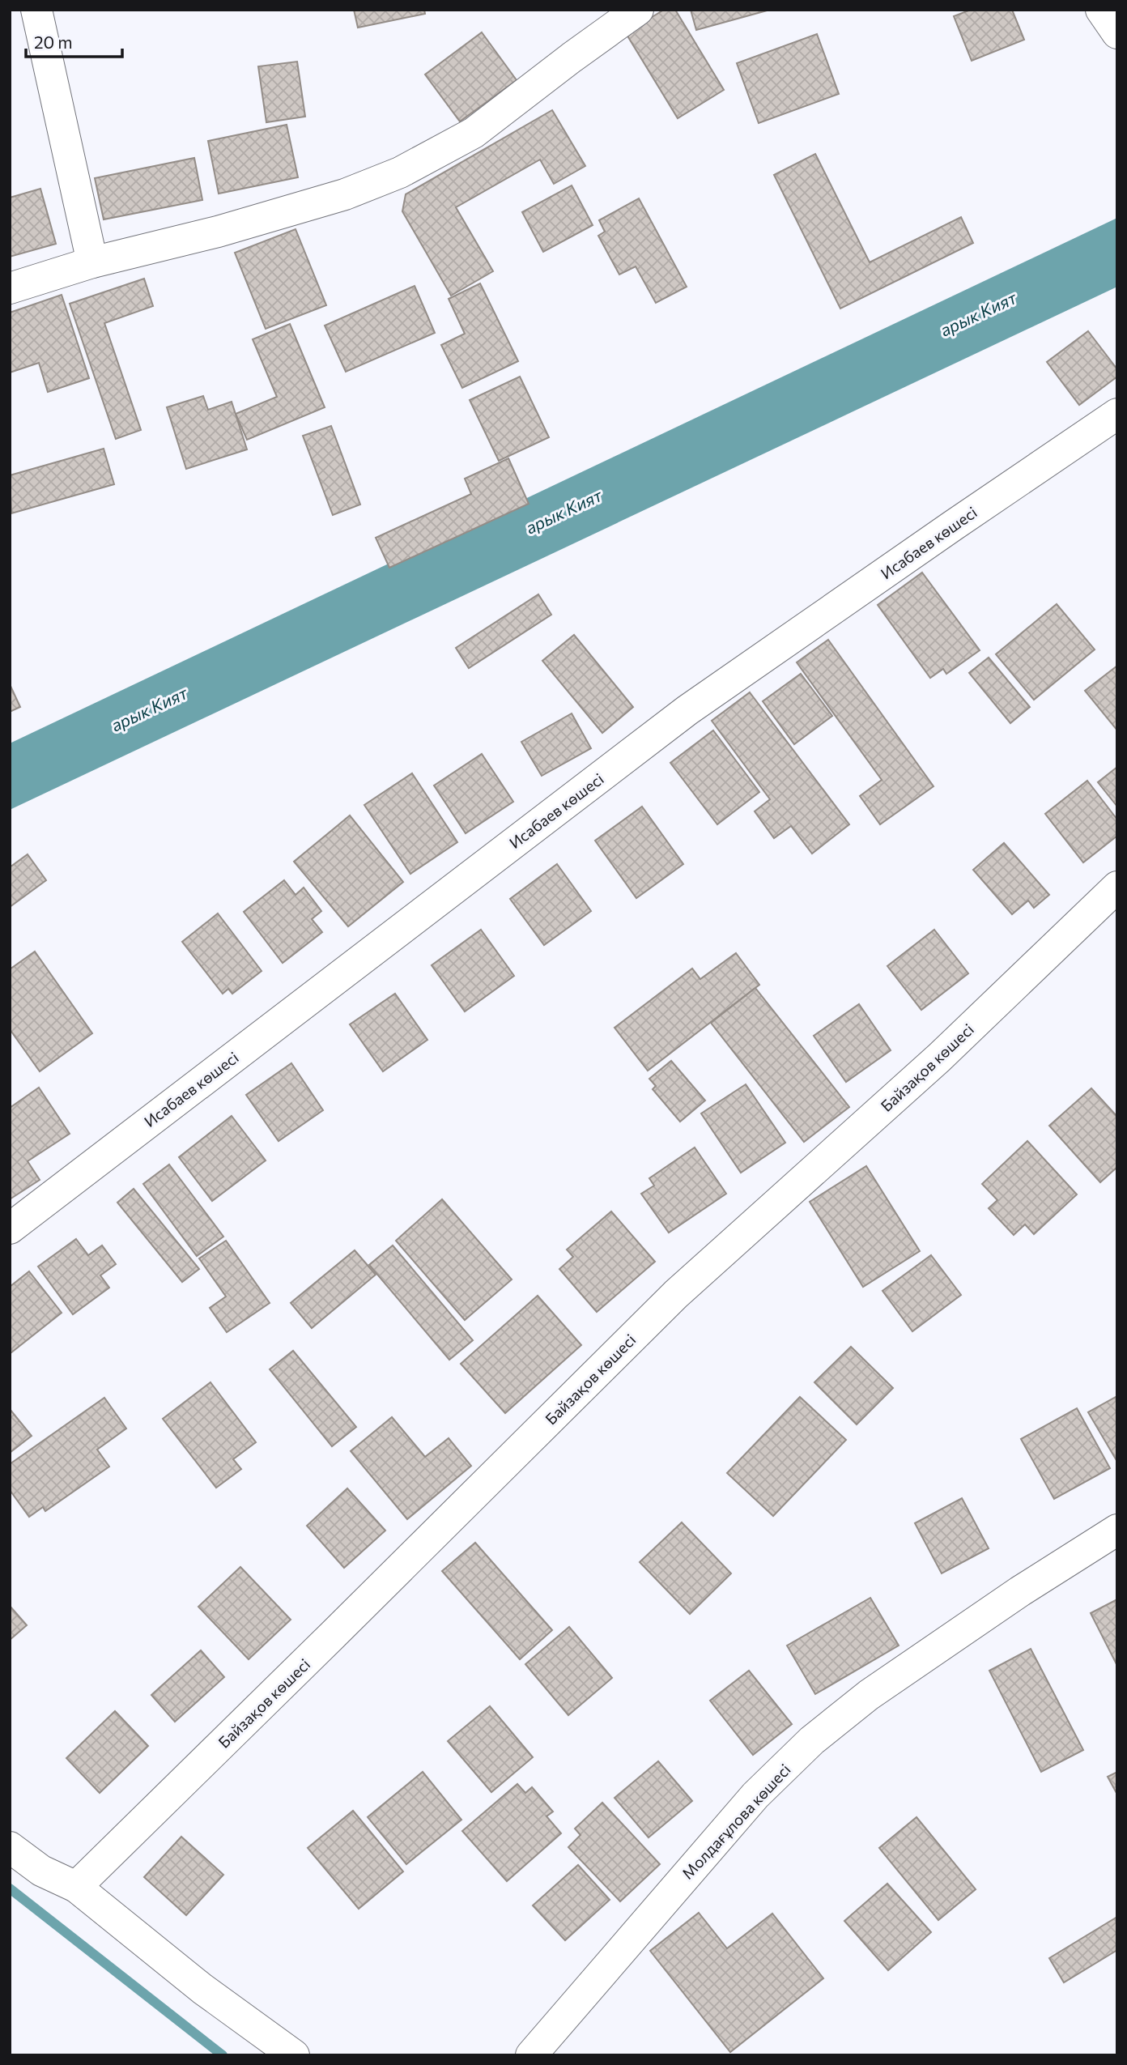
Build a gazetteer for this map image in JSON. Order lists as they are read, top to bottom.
{
  "streets": {
    "street": ["Исабаев көшесі", "Байзақов көшесі", "Молдағұлова көшесі"]
  },
  "water": ["арык Кият"],
  "scale_bar": "20 m"
}
